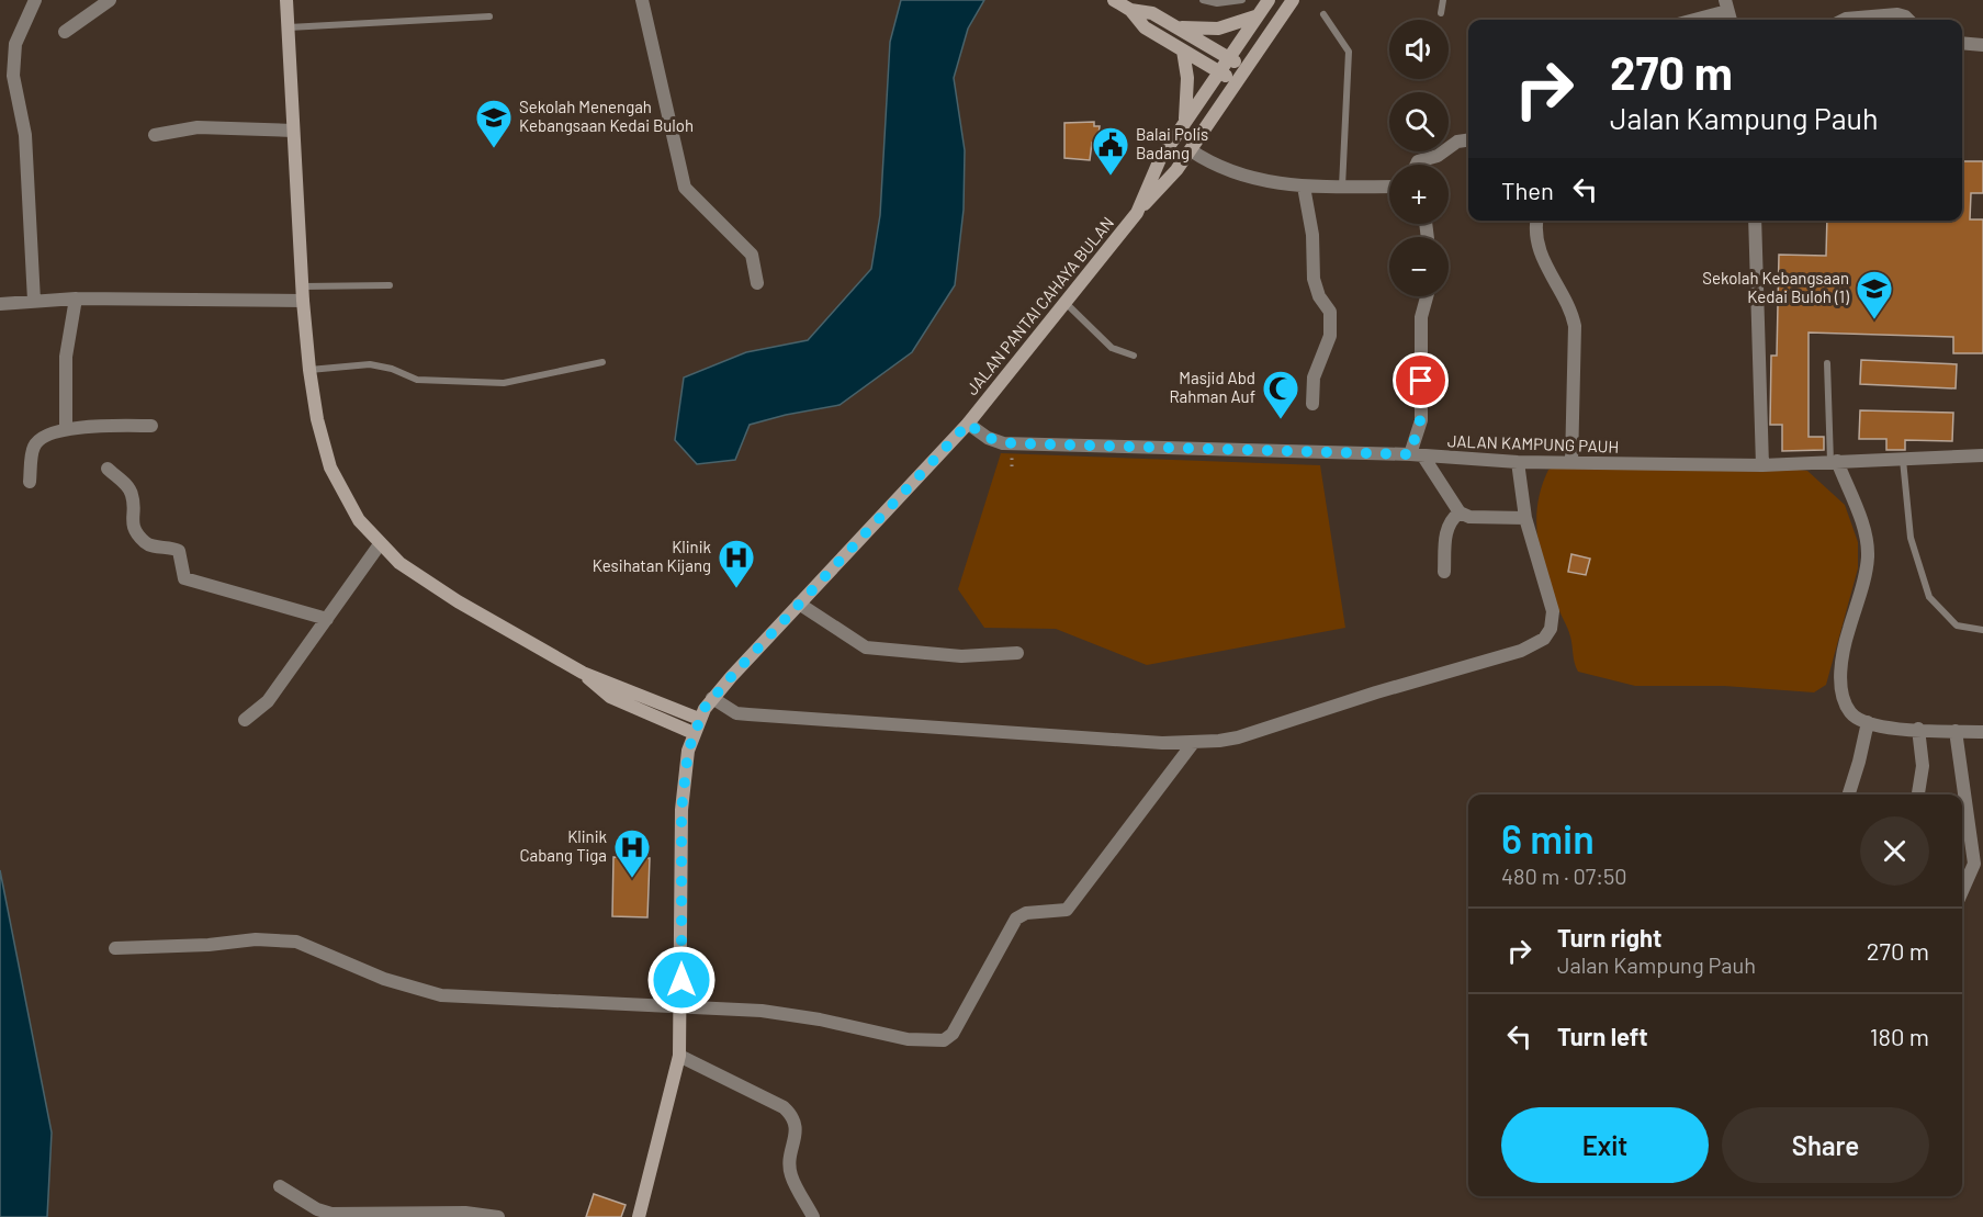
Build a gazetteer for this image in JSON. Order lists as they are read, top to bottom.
{
  "streets": {
    "main road": ["JALAN PANTAI CAHAYA BULAN"],
    "street": ["JALAN KAMPUNG PAUH"]
  },
  "crossings": [
    ["JALAN PANTAI CAHAYA BULAN", "JALAN KAMPUNG PAUH"]
  ],
  "places": {
    "school or university": ["Sekolah Menengah Kebangsaan Kedai Buloh", "Sekolah Kebangsaan Kedai Buloh (1)"],
    "public building": ["Balai Polis Badang"],
    "mosque": ["Masjid Abd Rahman Auf"],
    "hospital": ["Klinik Kesihatan Kijang", "Klinik Cabang Tiga"]
  },
  "page": {
    "map_buttons": ["+", "−"],
    "turn": ["270 m", "Jalan Kampung Pauh"],
    "then": "Then",
    "heading": ["6 min", "480 m · 07:50"],
    "list": [
      {
        "name": "Turn right",
        "note": "Jalan Kampung Pauh",
        "value": "270 m"
      },
      {
        "name": "Turn left",
        "value": "180 m"
      }
    ],
    "buttons": ["Exit", "Share"]
  }
}
